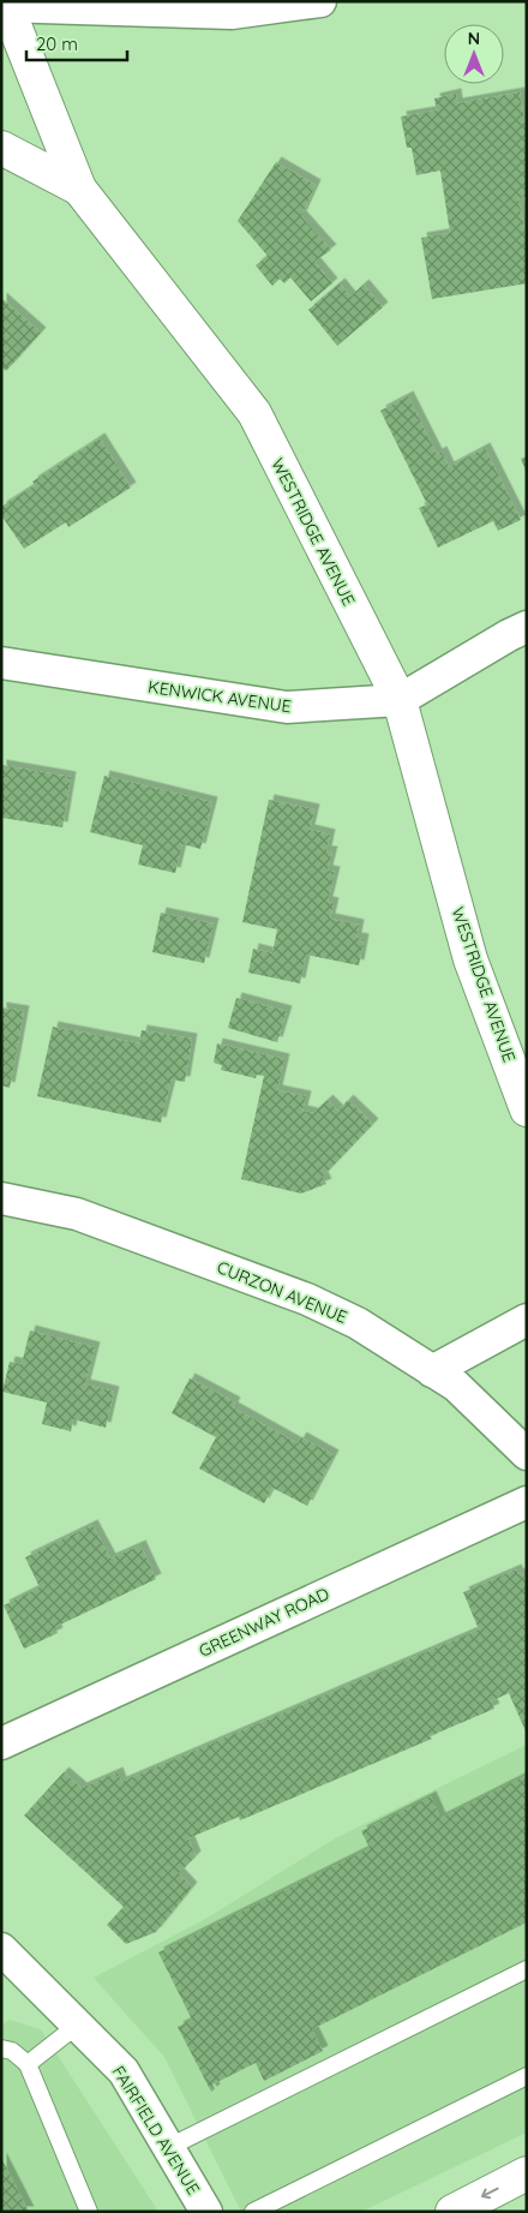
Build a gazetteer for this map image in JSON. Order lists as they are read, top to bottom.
{
  "streets": {
    "street": [
      "WESTRIDGE AVENUE",
      "KENWICK AVENUE",
      "CURZON AVENUE",
      "GREENWAY ROAD",
      "FAIRFIELD AVENUE"
    ]
  },
  "crossings": [
    ["WESTRIDGE AVENUE", "KENWICK AVENUE"]
  ],
  "scale_bar": "20 m",
  "north": "top"
}
